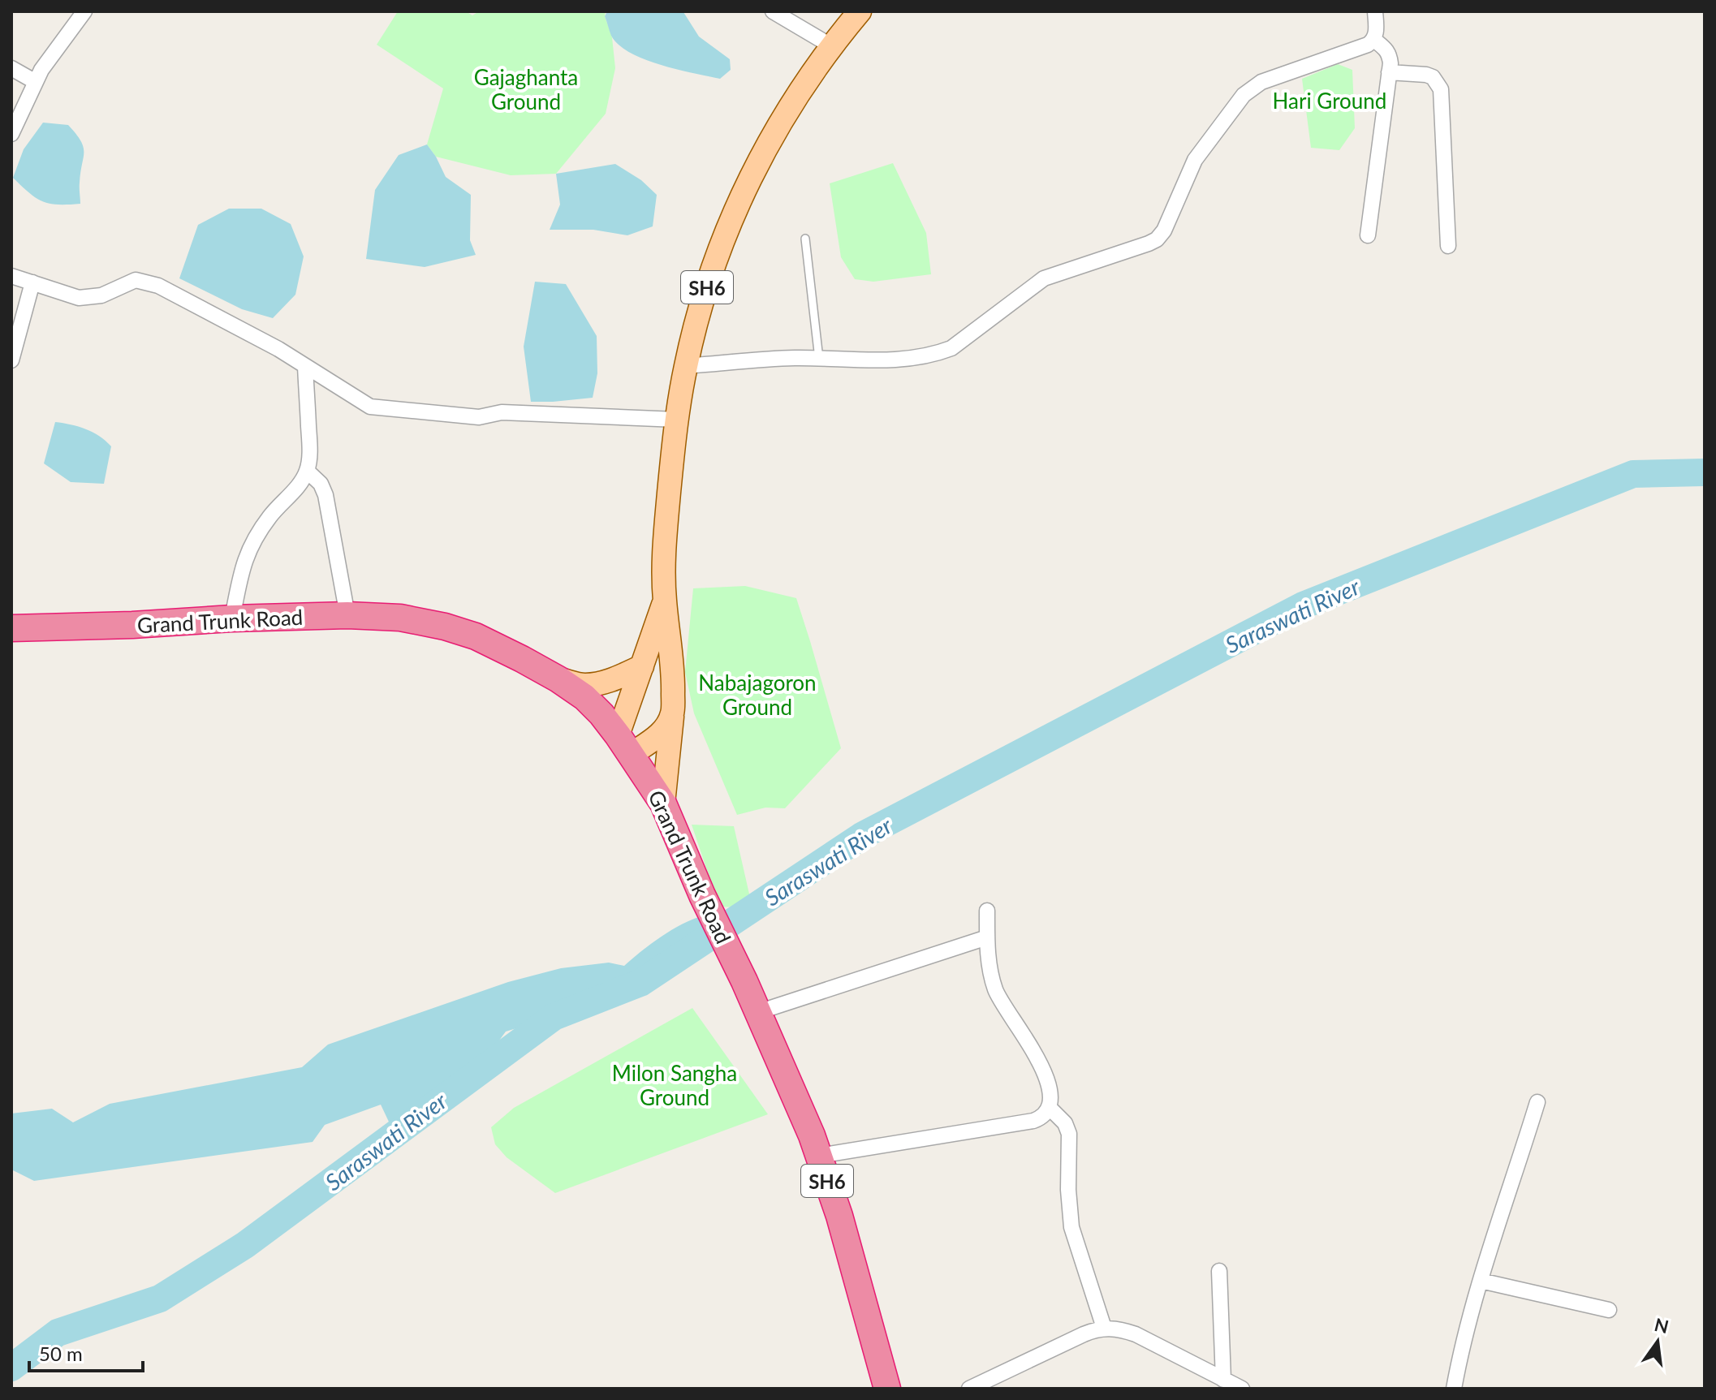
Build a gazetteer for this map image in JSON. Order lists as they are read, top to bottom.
{
  "streets": {
    "highway": ["SH6", "Grand Trunk Road"]
  },
  "crossings": [
    ["SH6", "Grand Trunk Road"]
  ],
  "water": ["Saraswati River"],
  "parks": [
    "Gajaghanta Ground",
    "Hari Ground",
    "Nabajagoron Ground",
    "Milon Sangha Ground"
  ],
  "scale_bar": "50 m",
  "north": "top"
}
